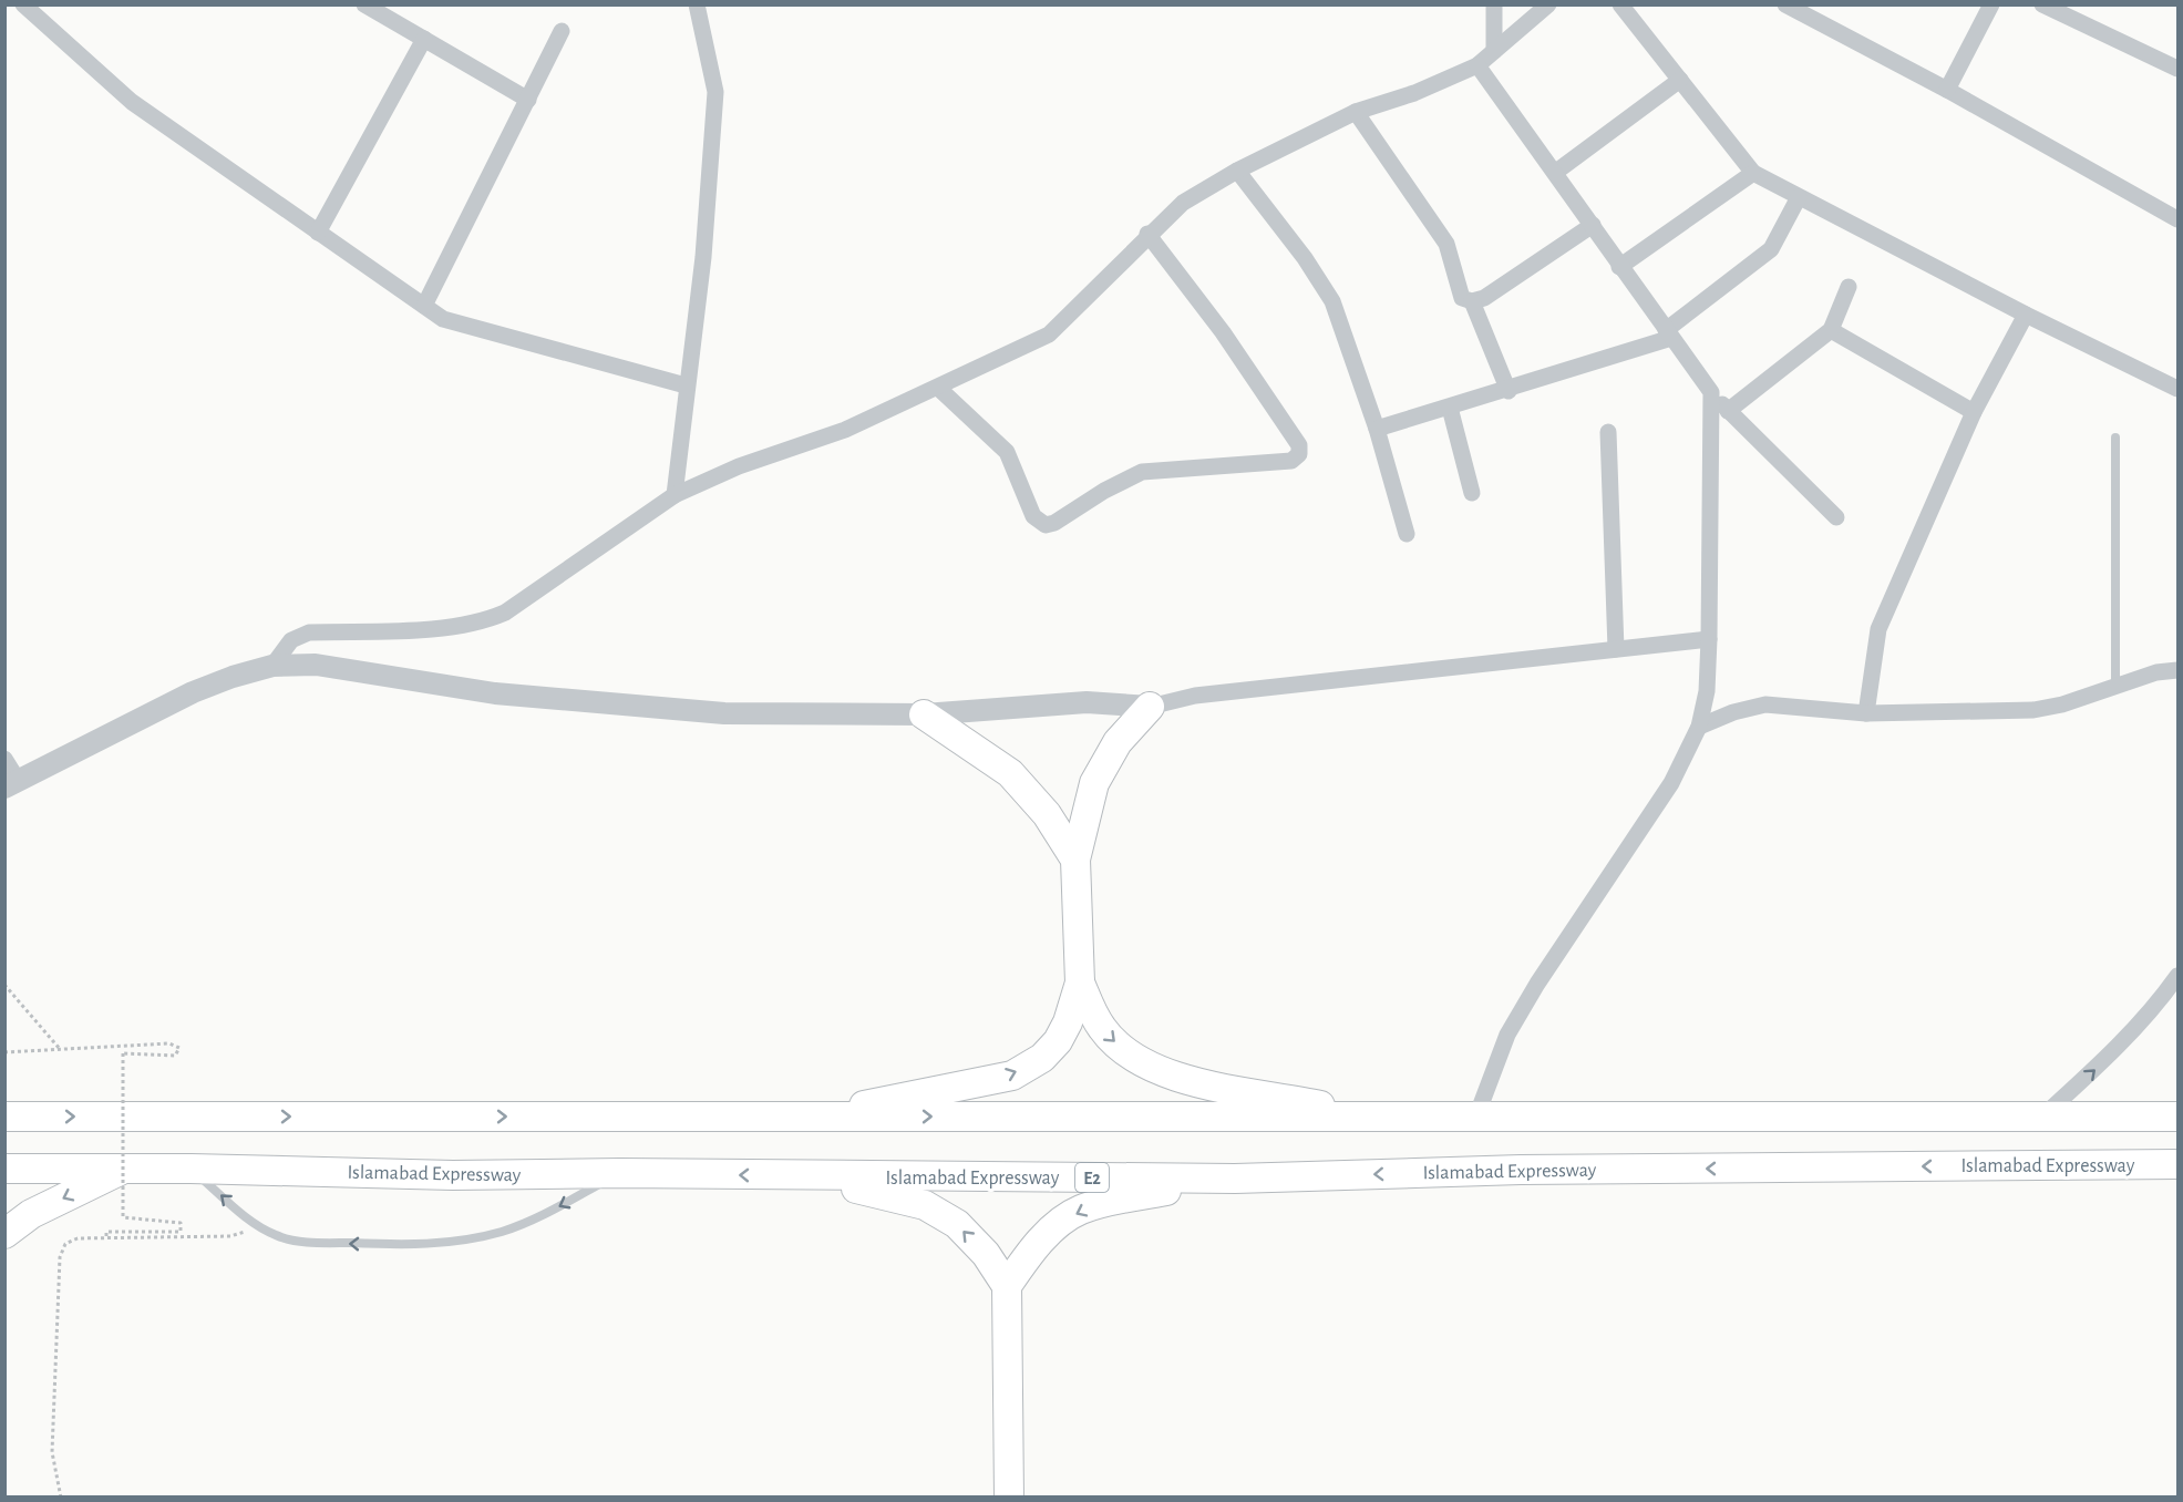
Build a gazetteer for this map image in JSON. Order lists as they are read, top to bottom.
{
  "streets": {
    "highway": ["Islamabad Expressway", "E2"]
  }
}
